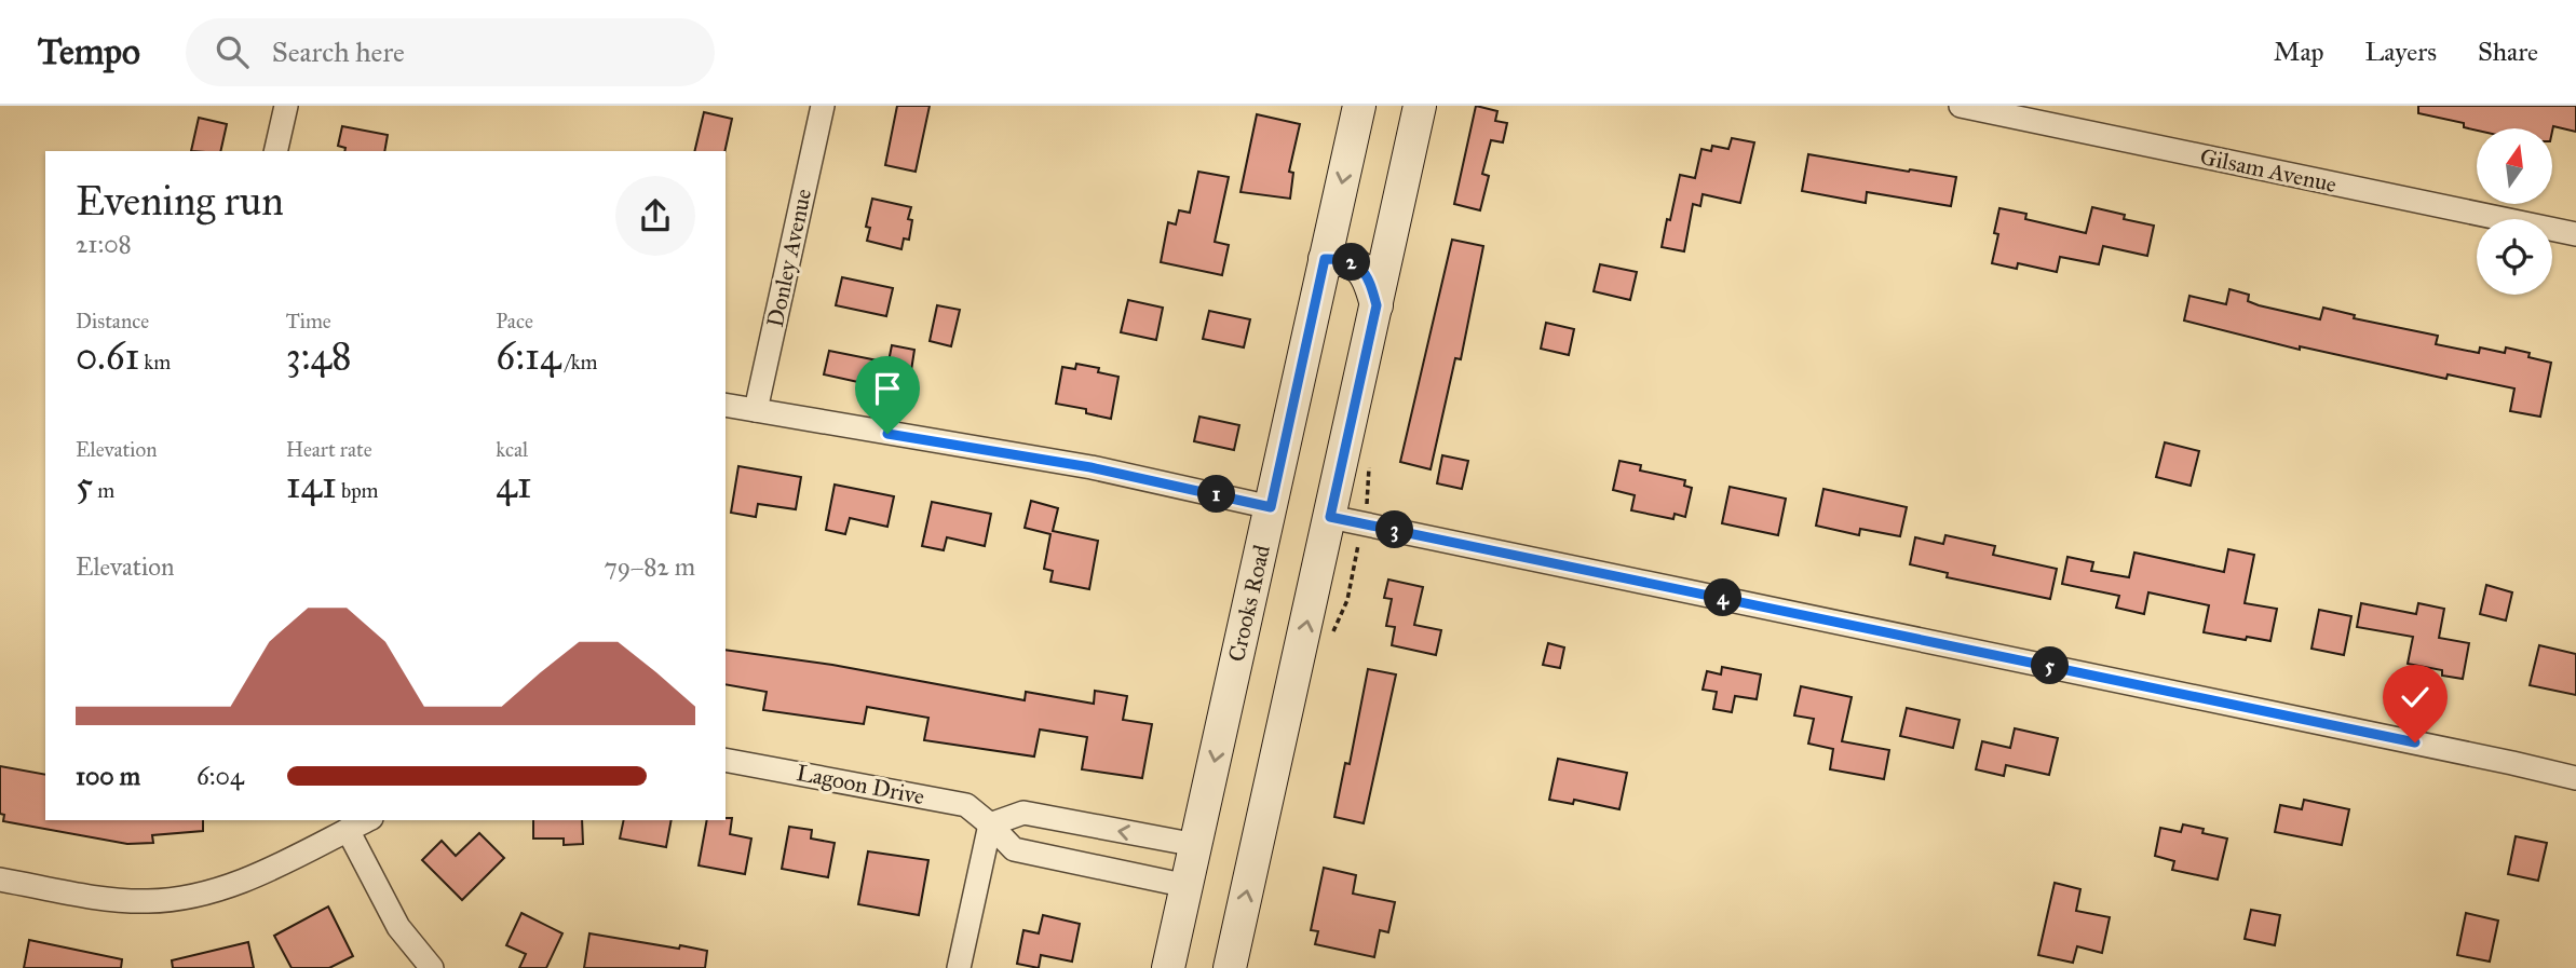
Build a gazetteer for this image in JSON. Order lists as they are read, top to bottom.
{
  "streets": {
    "main road": ["Crooks Road"],
    "street": ["Gilsam Avenue", "Donley Avenue", "Lagoon Drive"]
  },
  "crossings": [
    ["Crooks Road", "Lagoon Drive"]
  ],
  "north": "top",
  "page": {
    "header": "Tempo",
    "search": "Search here",
    "nav": ["Map", "Layers", "Share"],
    "heading": ["Evening run", "21:08"],
    "pins": [
      "2",
      "1",
      "3",
      "4",
      "5"
    ],
    "stats": [
      ["Distance", "0.61 km"],
      ["Time", "3:48"],
      ["Pace", "6:14 /km"],
      ["Elevation", "5 m"],
      ["Heart rate", "141 bpm"],
      ["kcal", "41"]
    ],
    "chart": ["Elevation", "79–82 m"],
    "list": [
      {
        "name": "100 m",
        "note": "6:04"
      }
    ]
  }
}
